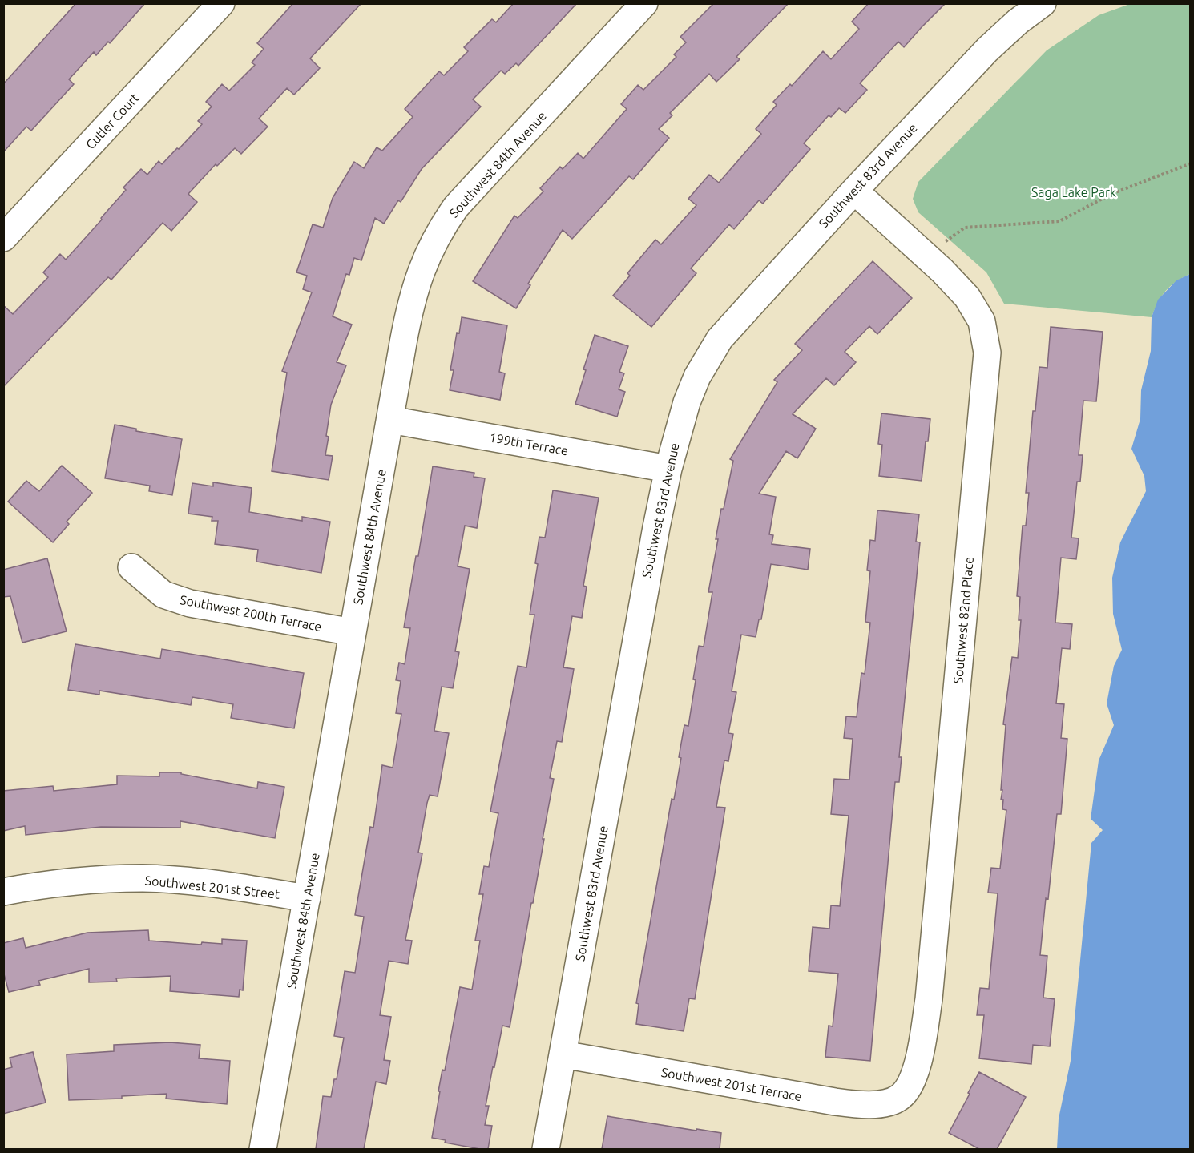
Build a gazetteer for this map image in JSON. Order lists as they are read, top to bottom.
{
  "streets": {
    "street": [
      "Cutler Court",
      "Southwest 84th Avenue",
      "Southwest 83rd Avenue",
      "199th Terrace",
      "Southwest 200th Terrace",
      "Southwest 82nd Place",
      "Southwest 201st Street",
      "Southwest 201st Terrace"
    ]
  },
  "crossings": [
    ["Southwest 84th Avenue", "199th Terrace"],
    ["Southwest 84th Avenue", "Southwest 200th Terrace"],
    ["Southwest 84th Avenue", "Southwest 201st Street"],
    ["Southwest 83rd Avenue", "199th Terrace"],
    ["Southwest 83rd Avenue", "Southwest 82nd Place"],
    ["Southwest 83rd Avenue", "Southwest 201st Terrace"],
    ["Southwest 82nd Place", "Southwest 201st Terrace"]
  ],
  "parks": ["Saga Lake Park"]
}
